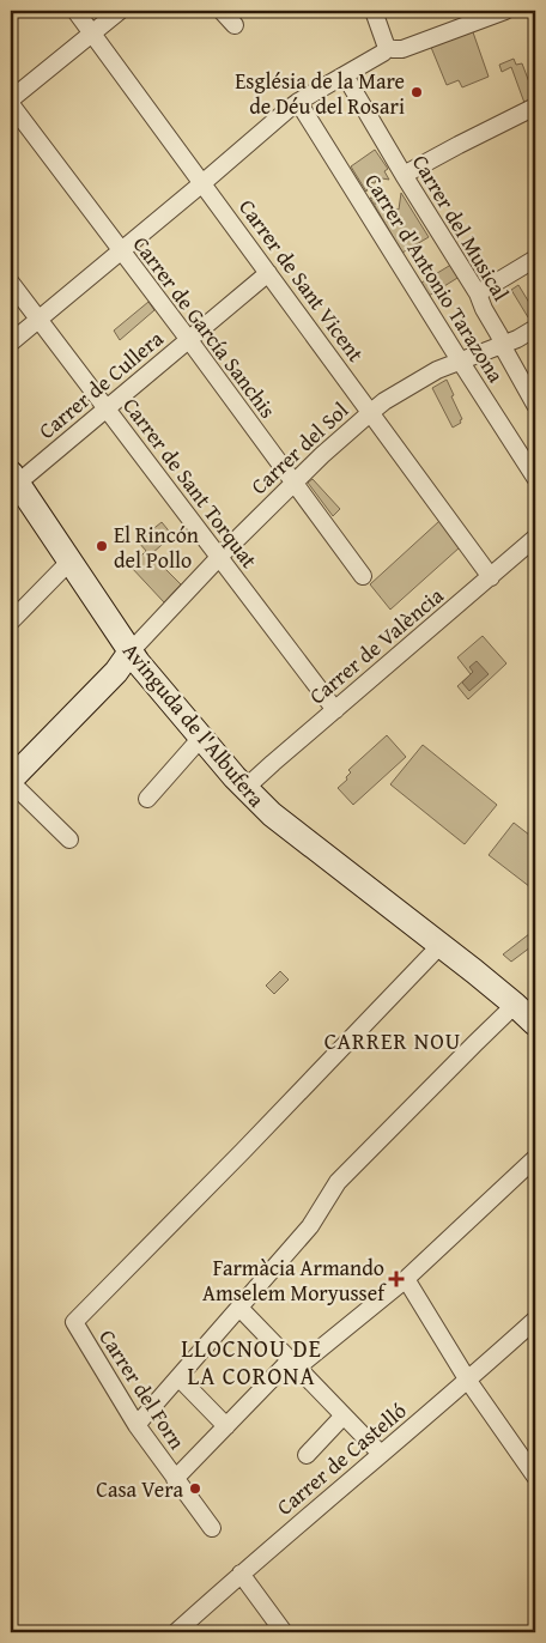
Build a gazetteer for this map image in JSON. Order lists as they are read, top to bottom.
{
  "streets": {
    "street": [
      "Carrer del Musical",
      "Carrer d'Antonio Tarazona",
      "Carrer de Sant Vicent",
      "Carrer de García Sanchis",
      "Carrer de Cullera",
      "Carrer del Sol",
      "Carrer de Sant Torquat",
      "Carrer de València",
      "Avinguda de l'Albufera",
      "Carrer del Forn",
      "Carrer de Castelló"
    ]
  },
  "crossings": [
    ["Carrer del Musical", "Carrer del Sol"],
    ["Carrer d'Antonio Tarazona", "Carrer del Sol"],
    ["Carrer de Sant Vicent", "Carrer de Cullera"],
    ["Carrer de Sant Vicent", "Carrer del Sol"],
    ["Carrer de Sant Vicent", "Carrer de València"],
    ["Carrer de García Sanchis", "Carrer de Cullera"],
    ["Carrer de García Sanchis", "Carrer del Sol"],
    ["Carrer de Cullera", "Carrer de Sant Torquat"],
    ["Carrer de Cullera", "Avinguda de l'Albufera"],
    ["Carrer del Sol", "Carrer de Sant Torquat"],
    ["Carrer del Sol", "Avinguda de l'Albufera"],
    ["Carrer de Sant Torquat", "Carrer de València"],
    ["Carrer de València", "Avinguda de l'Albufera"],
    ["Avinguda de l'Albufera", "Carrer del Forn"]
  ],
  "districts": ["CARRER NOU", "LLOCNOU DE LA CORONA"],
  "places": {
    "other": ["Església de la Mare de Déu del Rosari", "El Rincón del Pollo", "Casa Vera"],
    "health": ["Farmàcia Armando Amselem Moryussef"]
  }
}
